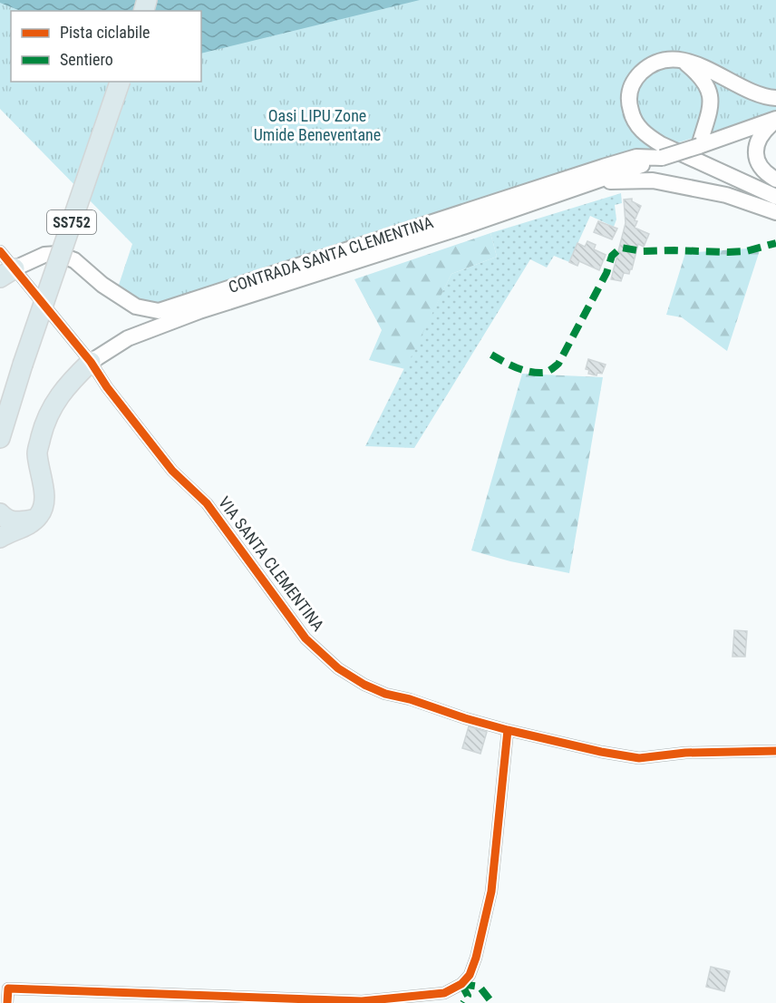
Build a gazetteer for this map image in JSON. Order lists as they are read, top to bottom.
{
  "streets": {
    "highway": ["SS752"],
    "street": ["CONTRADA SANTA CLEMENTINA", "VIA SANTA CLEMENTINA"]
  },
  "crossings": [
    ["CONTRADA SANTA CLEMENTINA", "VIA SANTA CLEMENTINA"]
  ],
  "parks": ["Oasi LIPU Zone Umide Beneventane"],
  "legend": ["Pista ciclabile", "Sentiero"]
}
